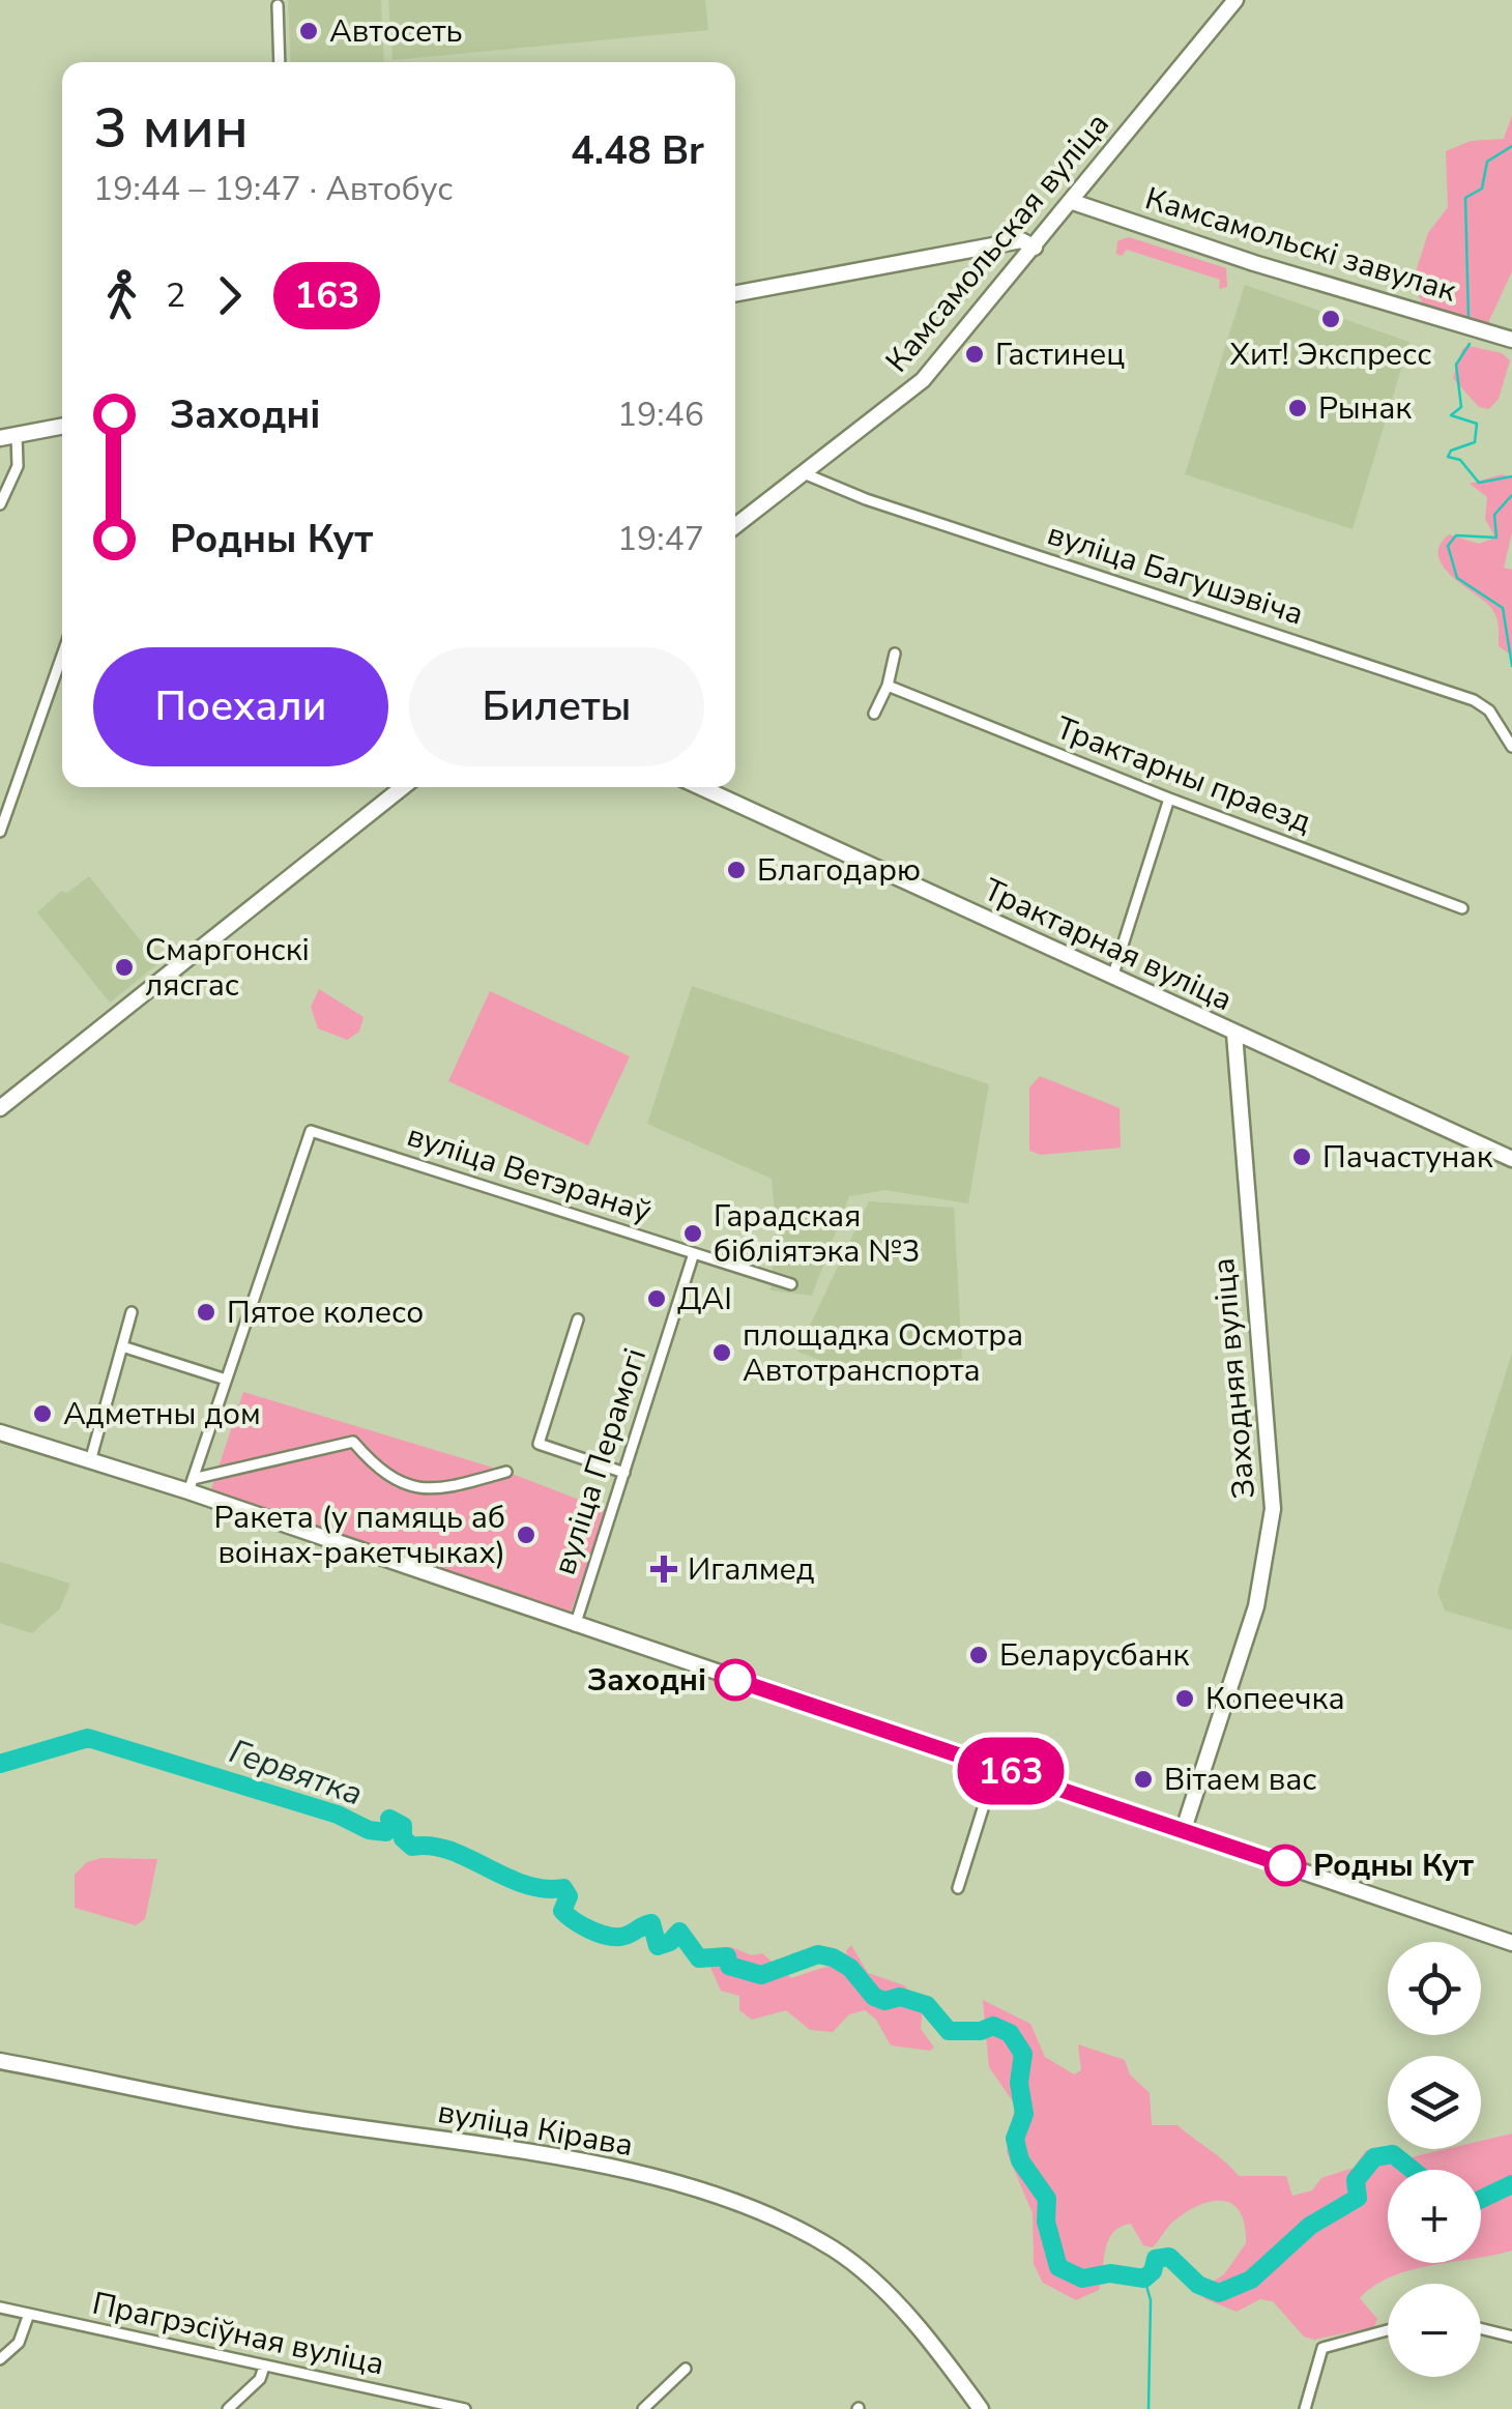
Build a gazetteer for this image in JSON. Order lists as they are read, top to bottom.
{
  "streets": {
    "street": [
      "Камсамольская вуліца",
      "Камсамольскі завулак",
      "вуліца Багушэвіча",
      "Трактарны праезд",
      "Трактарная вуліца",
      "вуліца Ветэранаў",
      "Заходняя вуліца",
      "вуліца Перамогі",
      "вуліца Кірава",
      "Прагрэсіўная вуліца"
    ]
  },
  "crossings": [
    ["Камсамольская вуліца", "Камсамольскі завулак"],
    ["Камсамольская вуліца", "вуліца Багушэвіча"],
    ["Трактарная вуліца", "Заходняя вуліца"],
    ["вуліца Ветэранаў", "вуліца Перамогі"]
  ],
  "water": ["Гервятка"],
  "places": {
    "other": [
      "Автосеть",
      "Хит! Экспресс",
      "Гастинец",
      "Рынак",
      "Благодарю",
      "Смаргонскі лясгас",
      "Пачастунак",
      "Гарадская бібліятэка №3",
      "ДАІ",
      "Пятое колесо",
      "площадка Осмотра Автотранспорта",
      "Адметны дом",
      "Ракета (у памяць аб воінах-ракетчыках)",
      "Беларусбанк",
      "Заходні",
      "Копеечка",
      "Вітаем вас",
      "Родны Кут"
    ],
    "health": ["Игалмед"]
  },
  "lines": ["bus line 163"],
  "page": {
    "on_map": "163",
    "heading": ["3 мин", "19:44 – 19:47 · Автобус", "4.48 Br"],
    "legs": ["2", "163"],
    "list": [
      {
        "name": "Заходні",
        "value": "19:46"
      },
      {
        "name": "Родны Кут",
        "value": "19:47"
      }
    ],
    "buttons": ["Поехали", "Билеты"],
    "map_buttons": ["+", "−"]
  }
}
